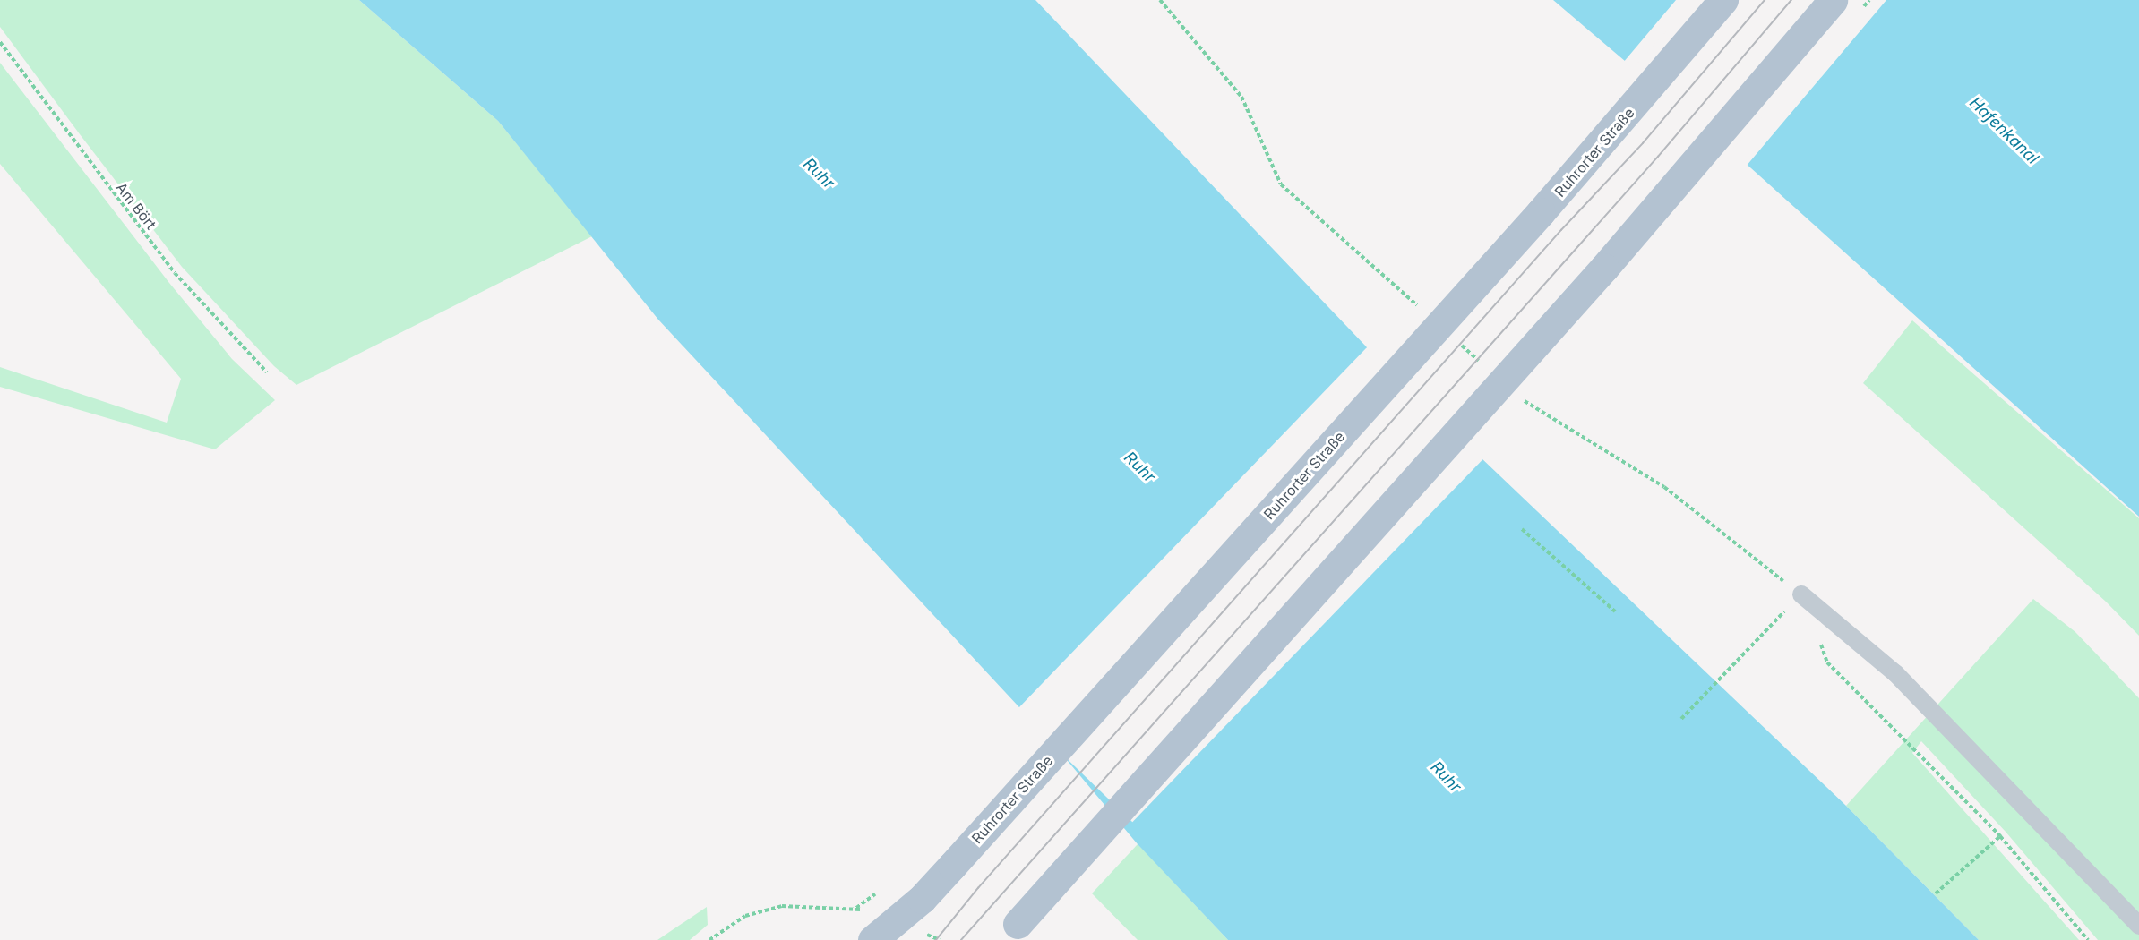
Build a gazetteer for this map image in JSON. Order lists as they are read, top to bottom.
{
  "streets": {
    "main road": ["Ruhrorter Straße"],
    "path": ["Am Bört"]
  },
  "water": ["Hafenkanal", "Ruhr"]
}
